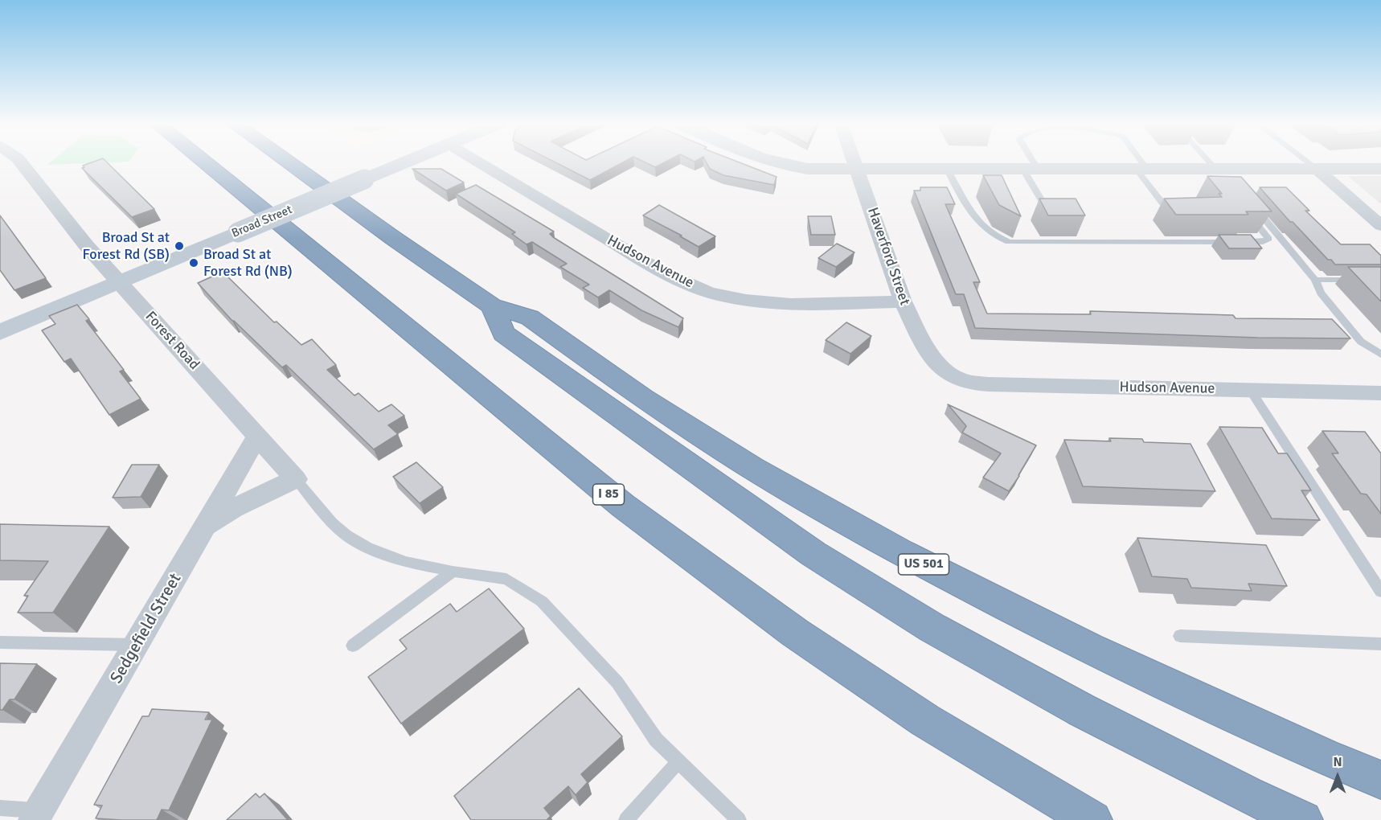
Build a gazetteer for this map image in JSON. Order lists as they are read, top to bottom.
{
  "streets": {
    "highway": ["I 85", "US 501"],
    "main road": ["Broad Street"],
    "street": [
      "Haverford Street",
      "Hudson Avenue",
      "Forest Road",
      "Sedgefield Street"
    ]
  },
  "crossings": [
    ["Broad Street", "Forest Road"],
    ["Haverford Street", "Hudson Avenue"],
    ["Forest Road", "Sedgefield Street"]
  ],
  "places": ["Broad St at Forest Rd (SB)", "Broad St at Forest Rd (NB)"],
  "north": "top"
}
